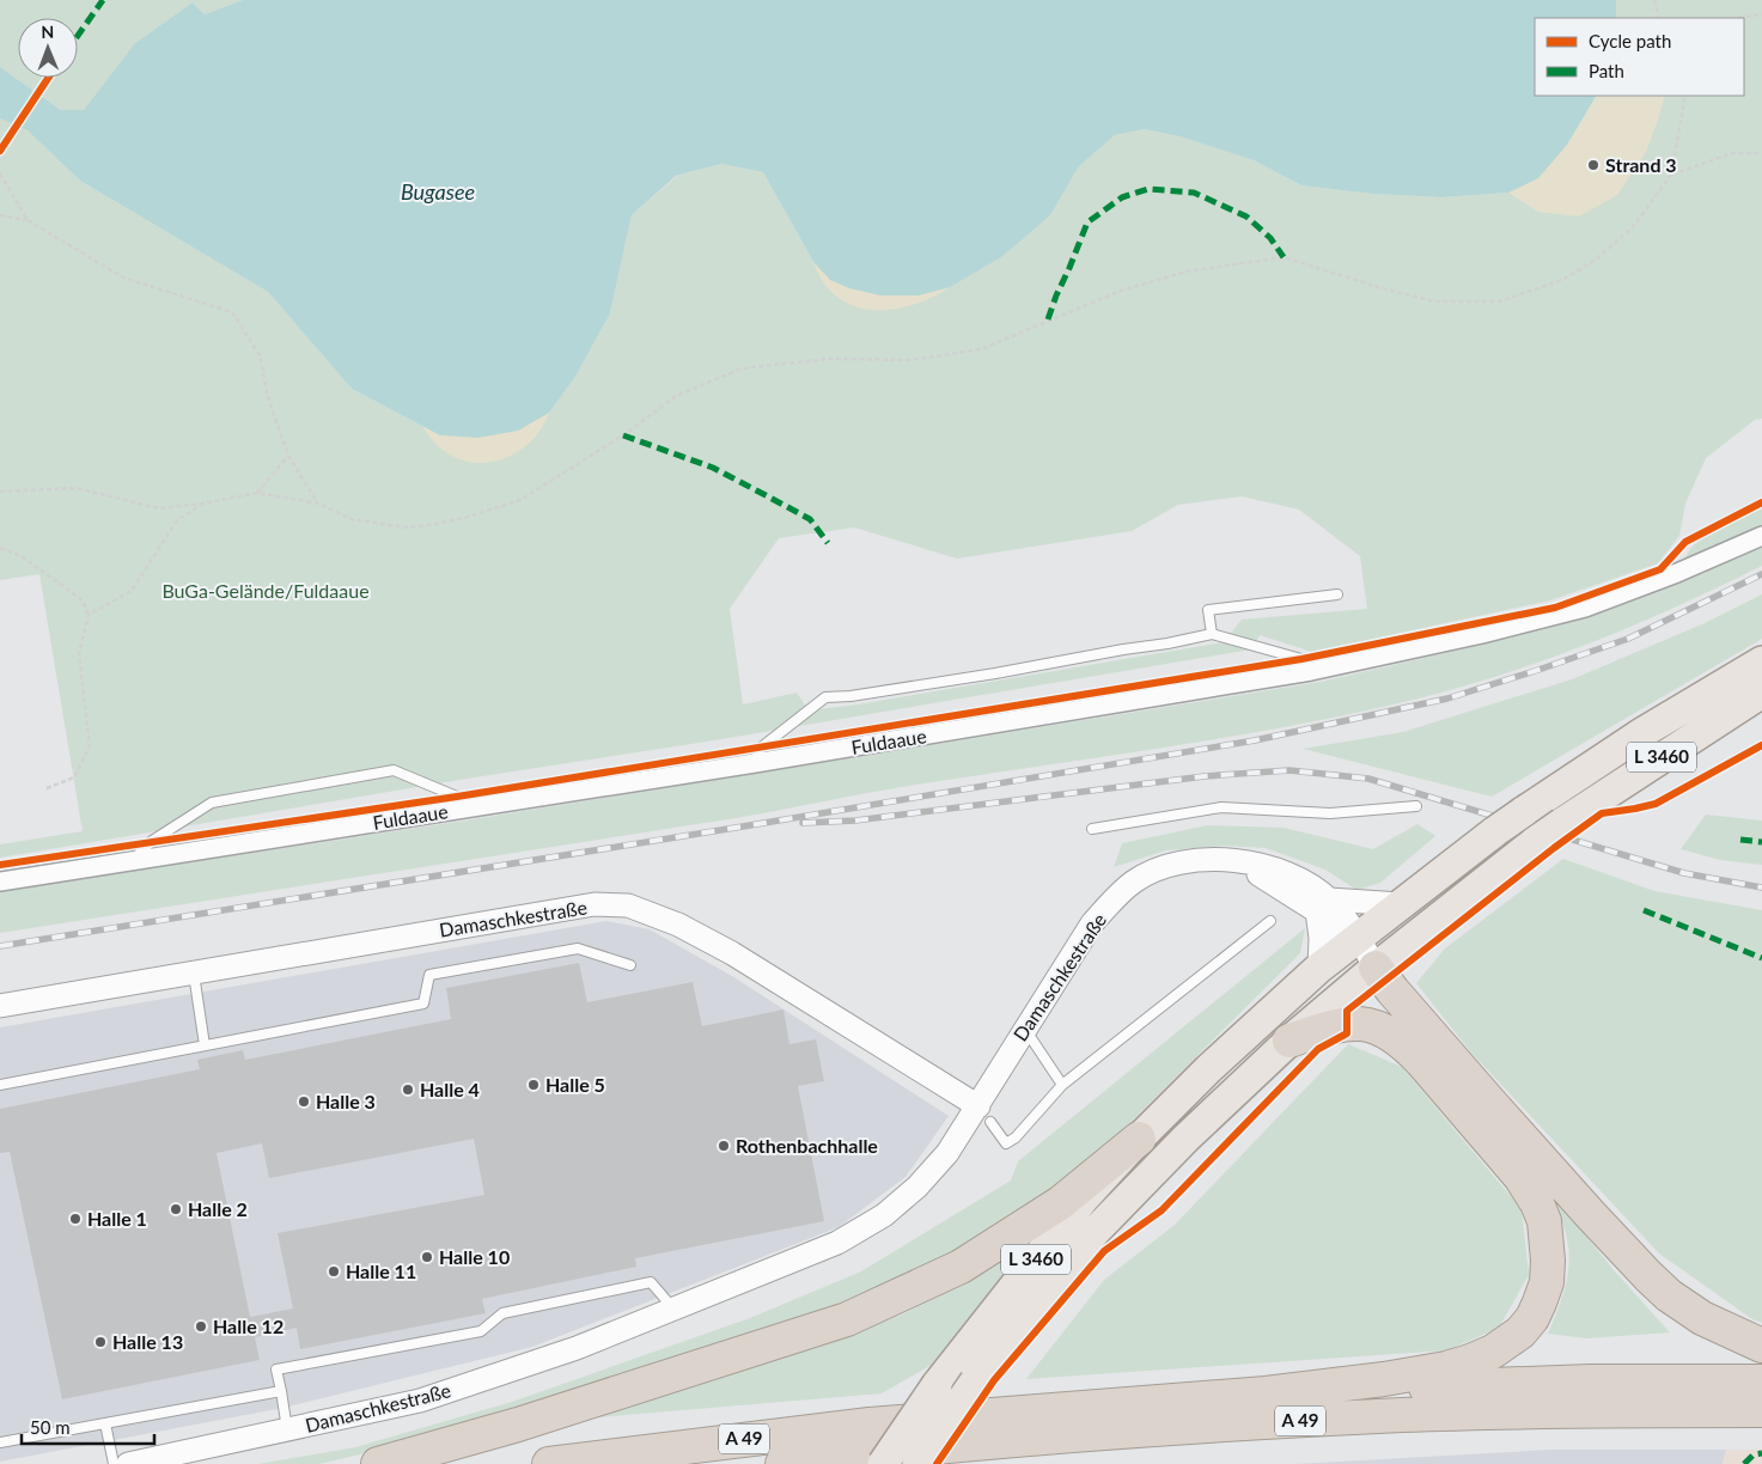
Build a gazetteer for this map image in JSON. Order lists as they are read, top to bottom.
{
  "streets": {
    "highway": ["A 49"],
    "main road": ["L 3460"],
    "street": ["Fuldaaue", "Damaschkestraße"]
  },
  "crossings": [
    ["L 3460", "Damaschkestraße"]
  ],
  "water": ["Bugasee"],
  "parks": ["BuGa-Gelände/Fuldaaue"],
  "places": [
    "Strand 3",
    "Halle 5",
    "Halle 4",
    "Halle 3",
    "Rothenbachhalle",
    "Halle 2",
    "Halle 1",
    "Halle 10",
    "Halle 11",
    "Halle 12",
    "Halle 13"
  ],
  "legend": ["Cycle path", "Path"],
  "scale_bar": "50 m",
  "north": "top"
}
